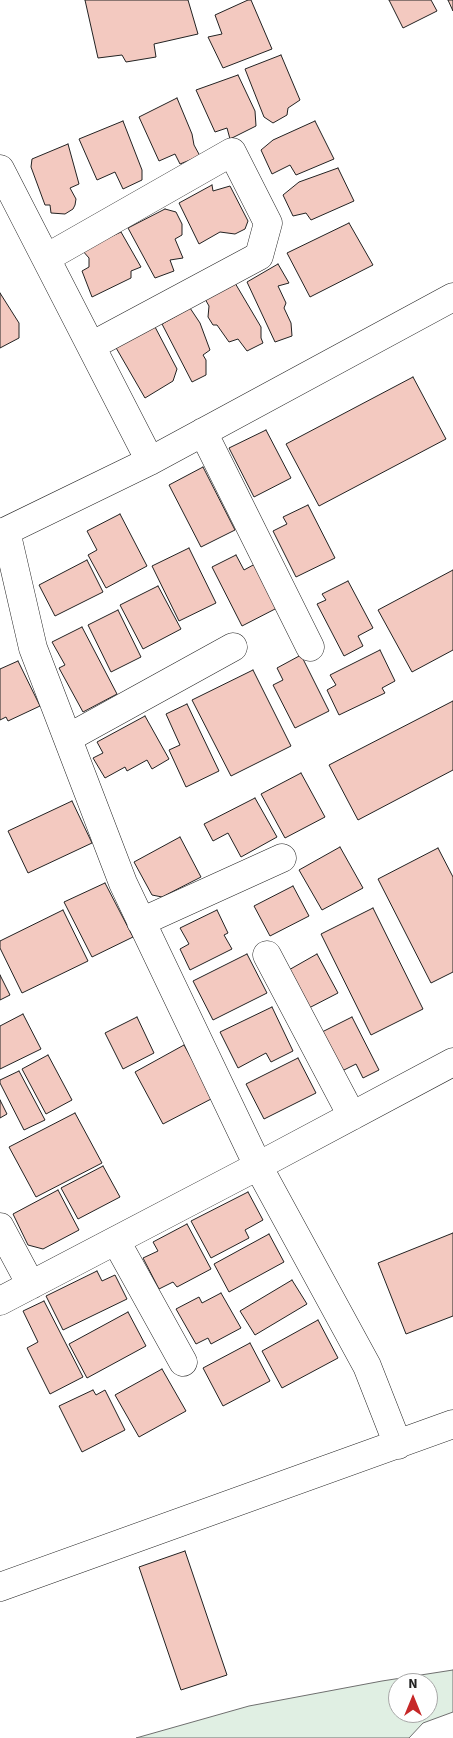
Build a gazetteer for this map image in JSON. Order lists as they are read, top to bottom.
{
  "north": "top"
}
